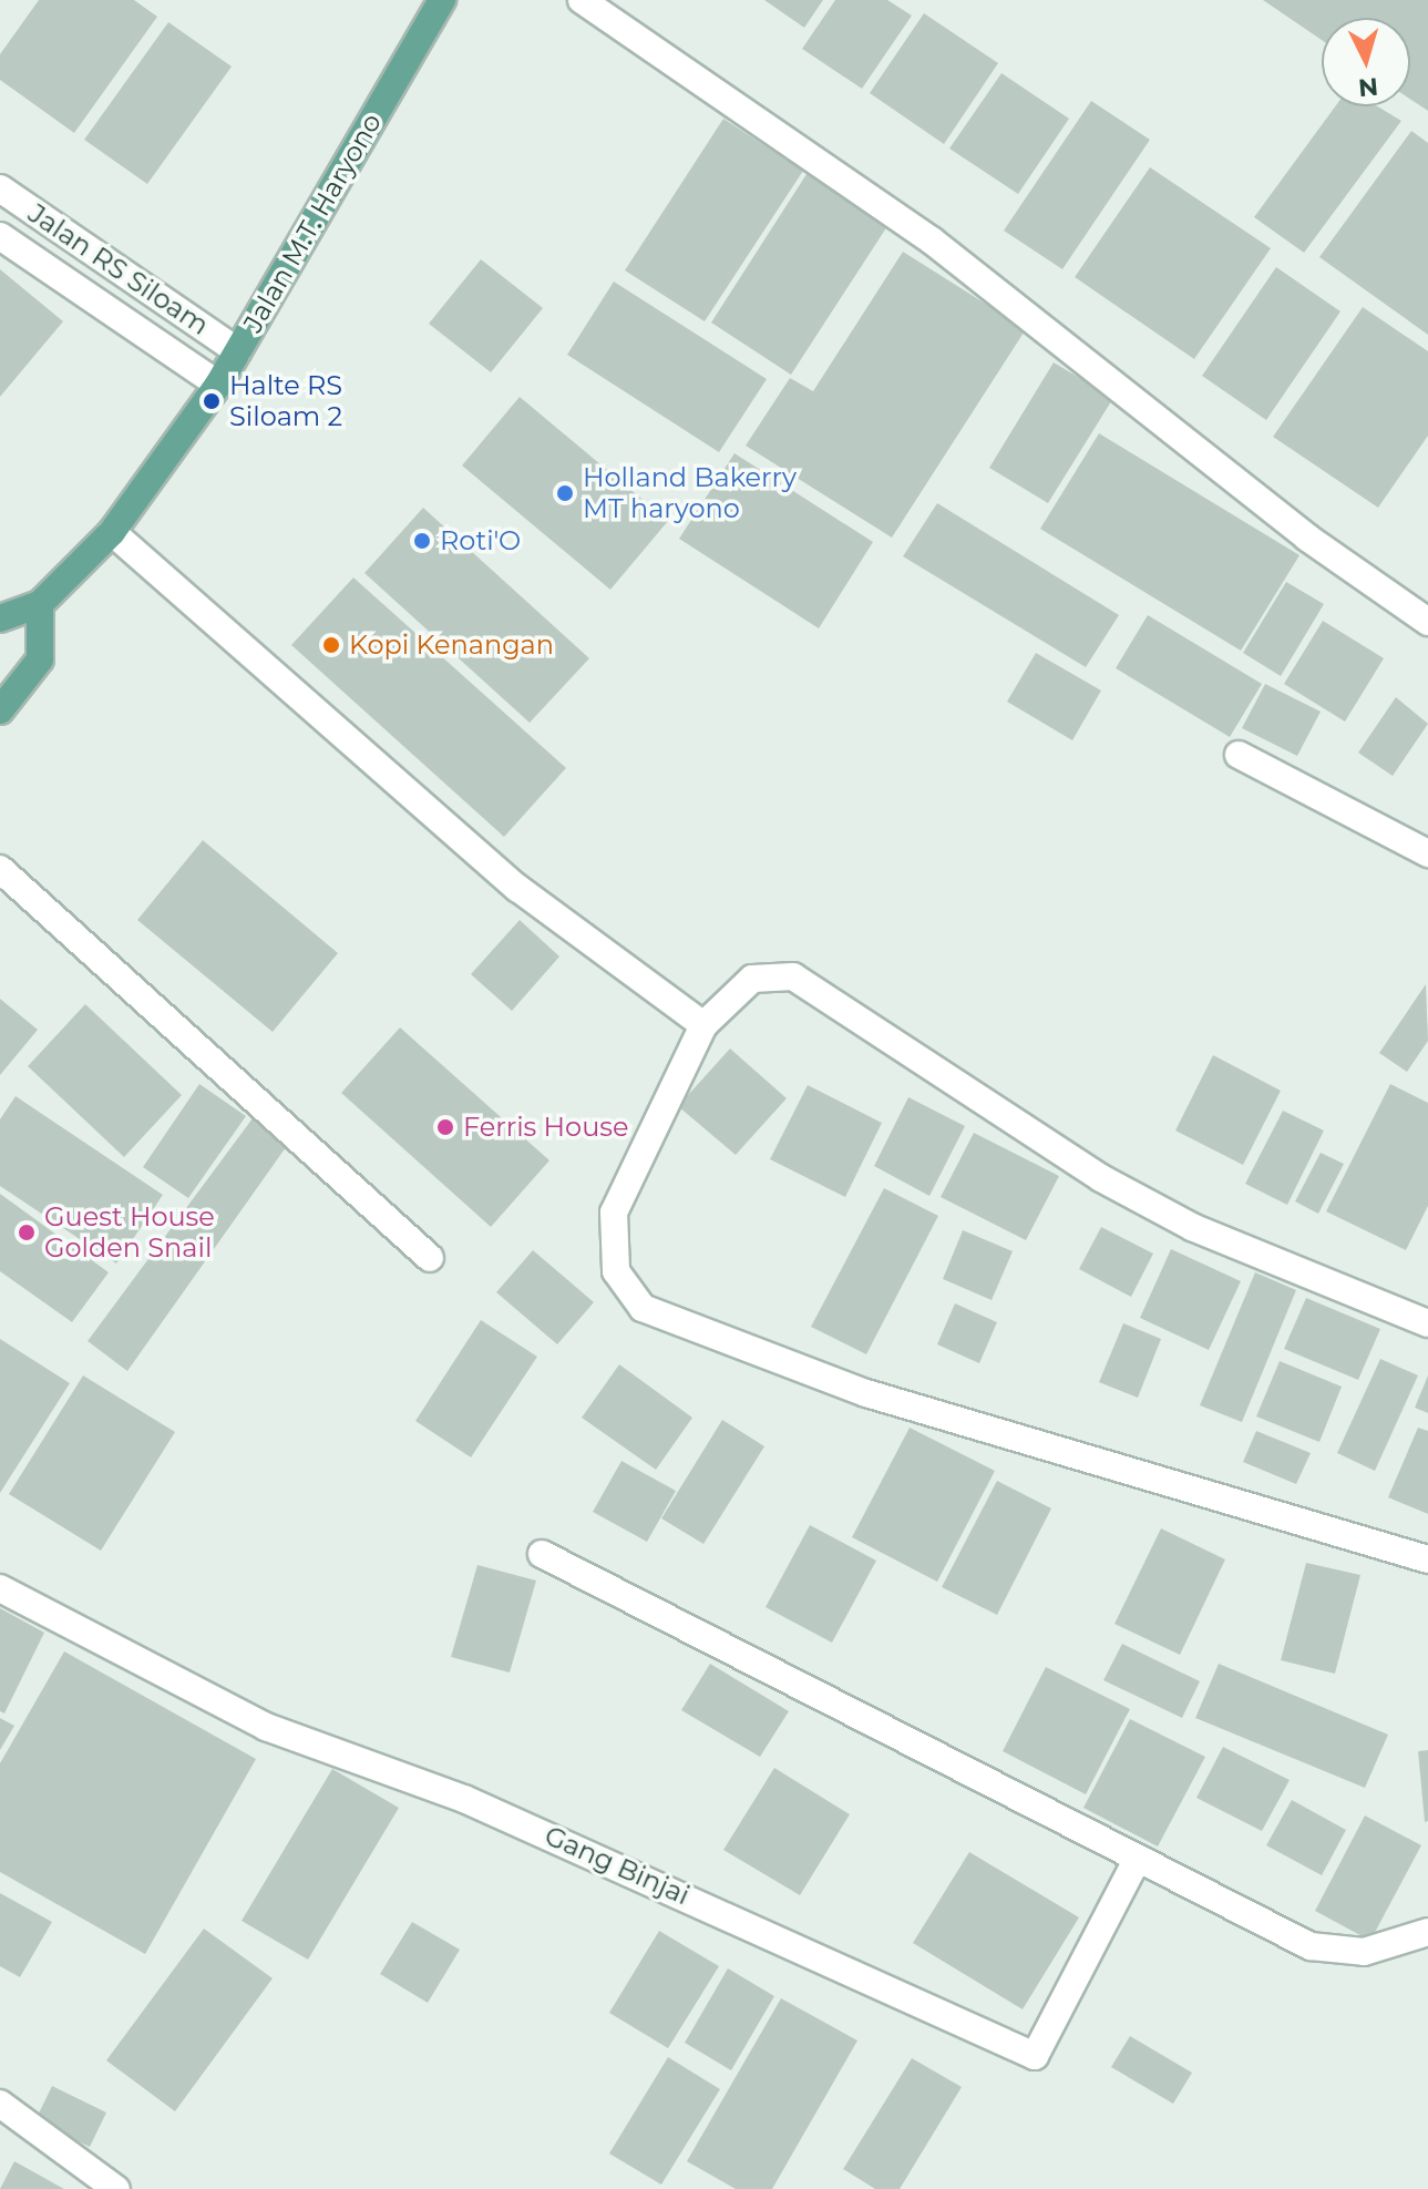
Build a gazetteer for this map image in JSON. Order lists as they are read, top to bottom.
{
  "streets": {
    "main road": ["Jalan M.T. Haryono"],
    "street": ["Jalan RS Siloam", "Gang Binjai"]
  },
  "crossings": [
    ["Jalan M.T. Haryono", "Jalan RS Siloam"]
  ],
  "places": [
    "Halte RS Siloam 2",
    "Holland Bakerry MT haryono",
    "Roti'O",
    "Kopi Kenangan",
    "Ferris House",
    "Guest House Golden Snail"
  ],
  "north": "bottom"
}
